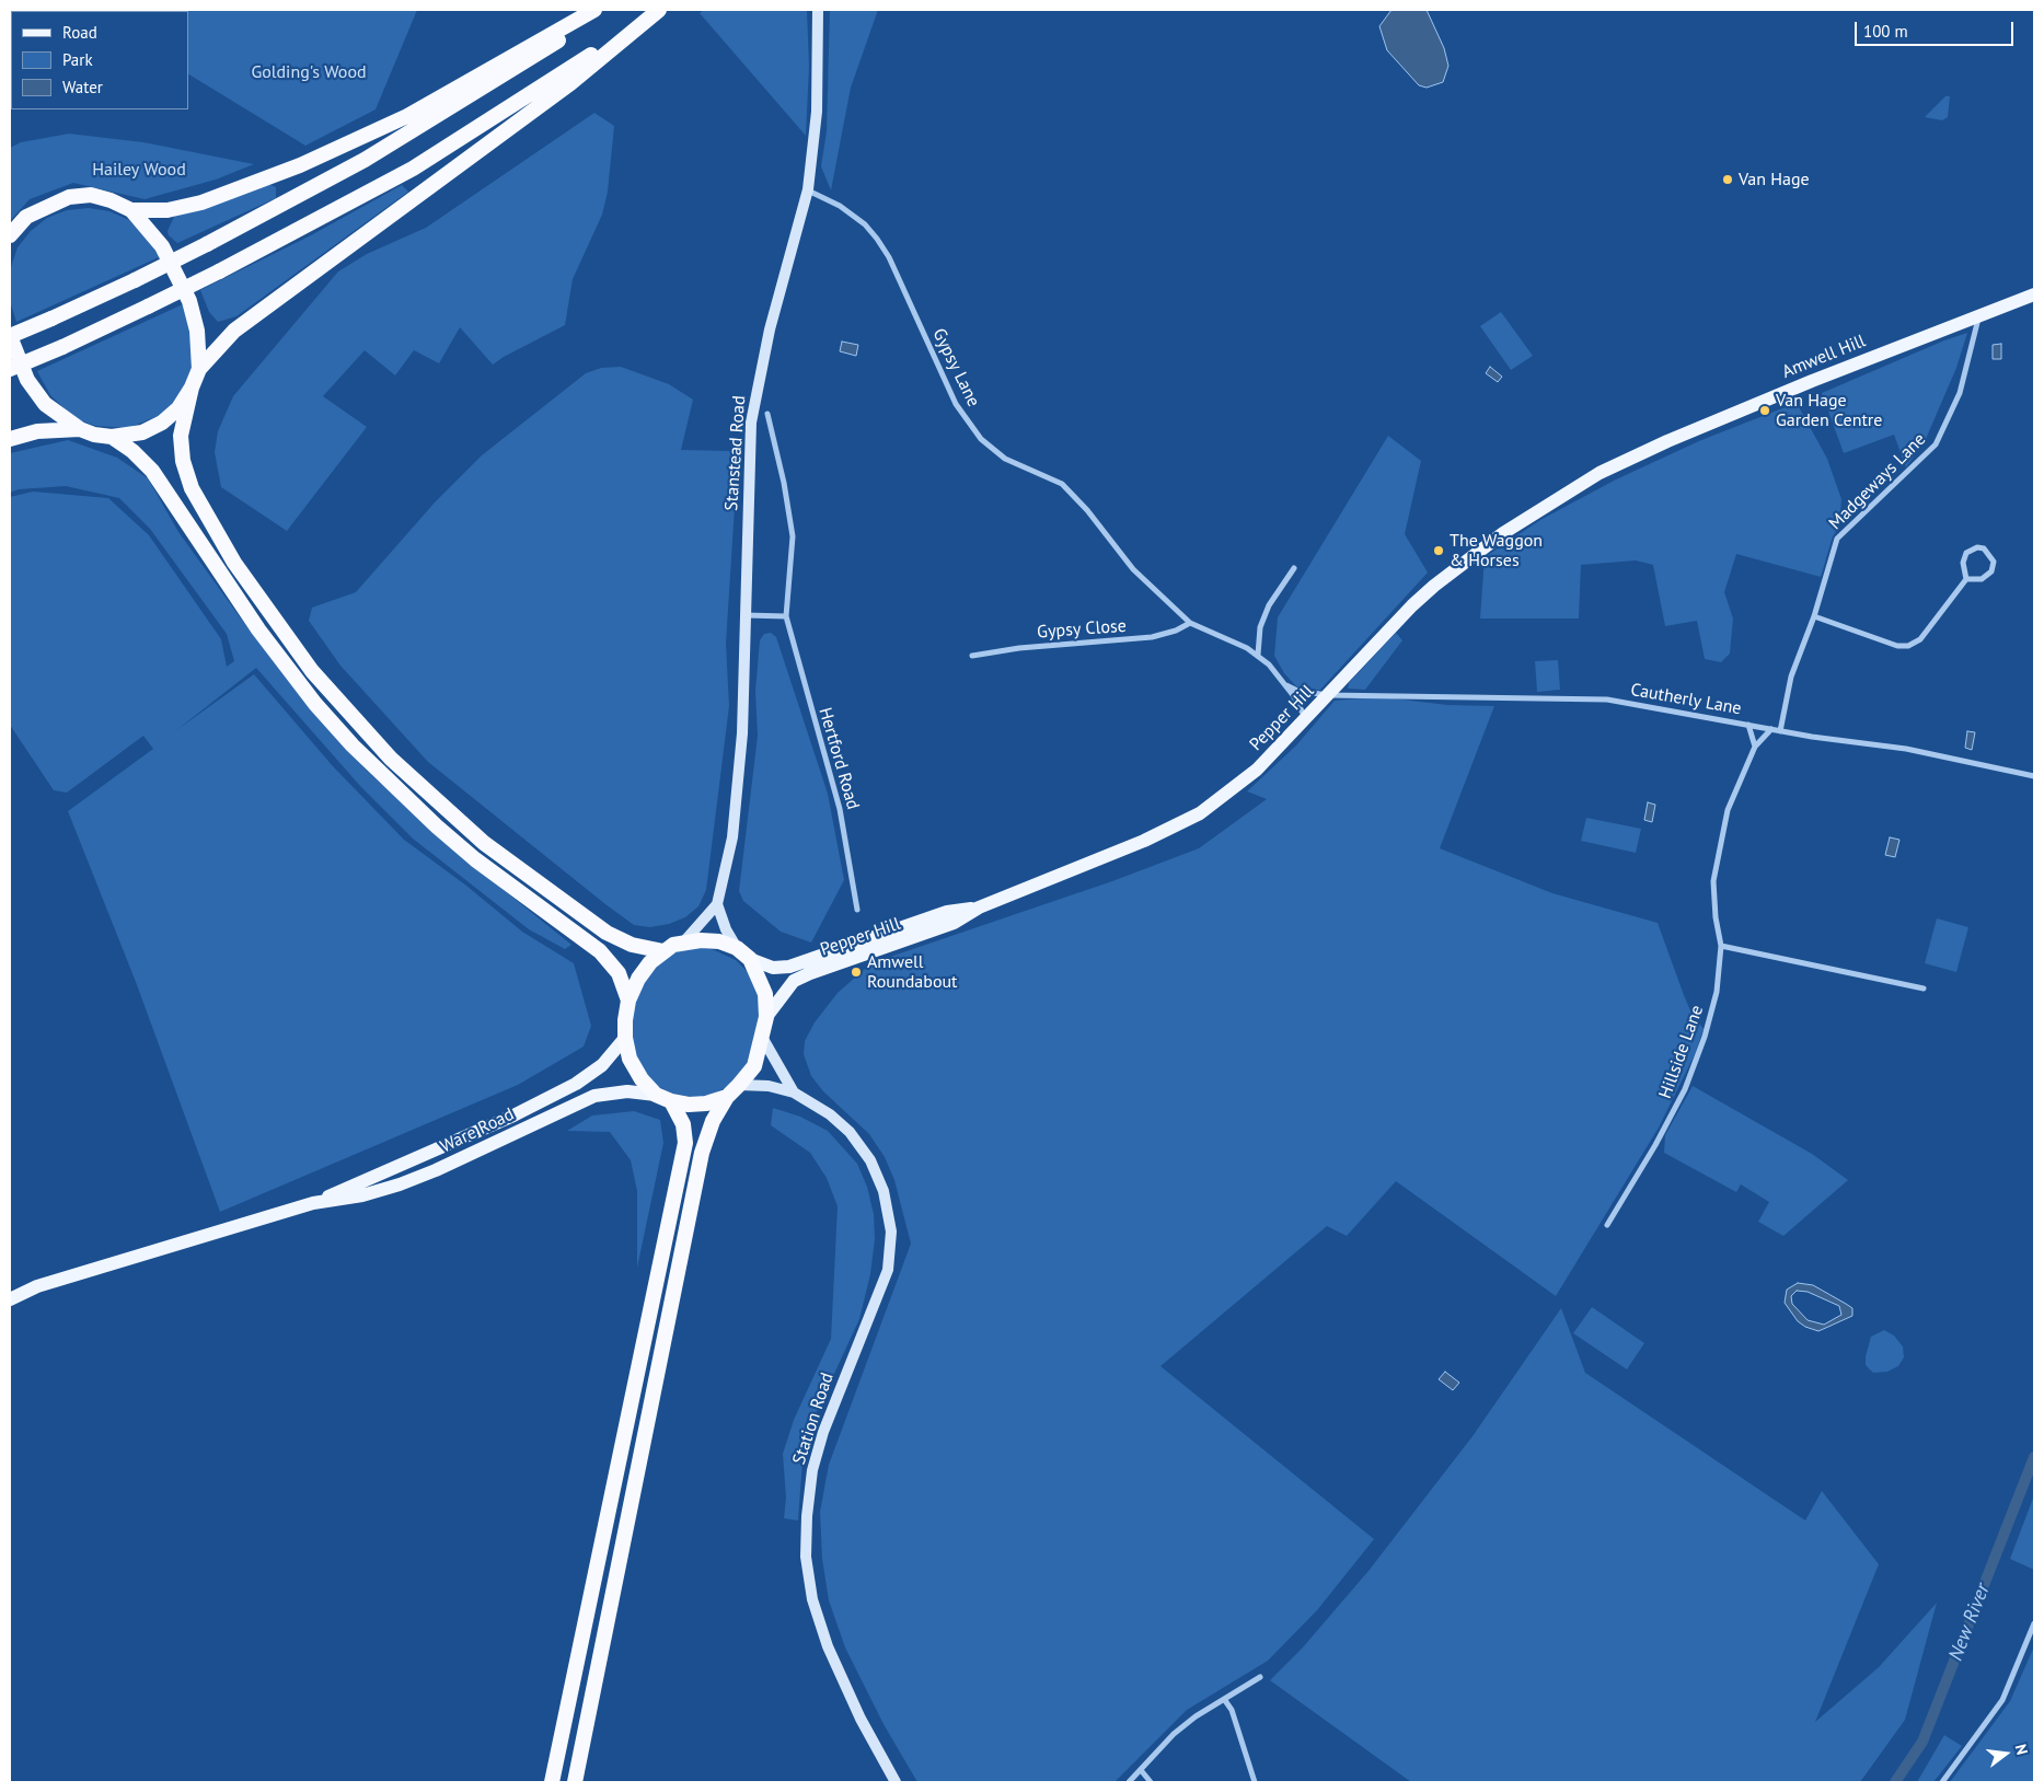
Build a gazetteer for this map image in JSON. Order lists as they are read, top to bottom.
{
  "streets": {
    "main road": [
      "Amwell Hill",
      "Stanstead Road",
      "Pepper Hill",
      "Ware Road",
      "Station Road"
    ],
    "street": [
      "Gypsy Lane",
      "Madgeways Lane",
      "Gypsy Close",
      "Cautherly Lane",
      "Hertford Road",
      "Hillside Lane"
    ]
  },
  "crossings": [
    ["Amwell Hill", "Madgeways Lane"],
    ["Amwell Hill", "Pepper Hill"],
    ["Gypsy Lane", "Stanstead Road"],
    ["Gypsy Lane", "Gypsy Close"],
    ["Gypsy Lane", "Pepper Hill"],
    ["Stanstead Road", "Pepper Hill"],
    ["Stanstead Road", "Ware Road"],
    ["Stanstead Road", "Station Road"],
    ["Madgeways Lane", "Cautherly Lane"],
    ["Cautherly Lane", "Pepper Hill"],
    ["Cautherly Lane", "Hillside Lane"],
    ["Pepper Hill", "Ware Road"],
    ["Pepper Hill", "Station Road"],
    ["Ware Road", "Station Road"]
  ],
  "water": ["New River"],
  "parks": ["Golding's Wood", "Hailey Wood"],
  "places": [
    "Van Hage",
    "Van Hage Garden Centre",
    "The Waggon & Horses",
    "Amwell Roundabout"
  ],
  "legend": ["Road", "Park", "Water"],
  "scale_bar": "100 m",
  "north": "right"
}
